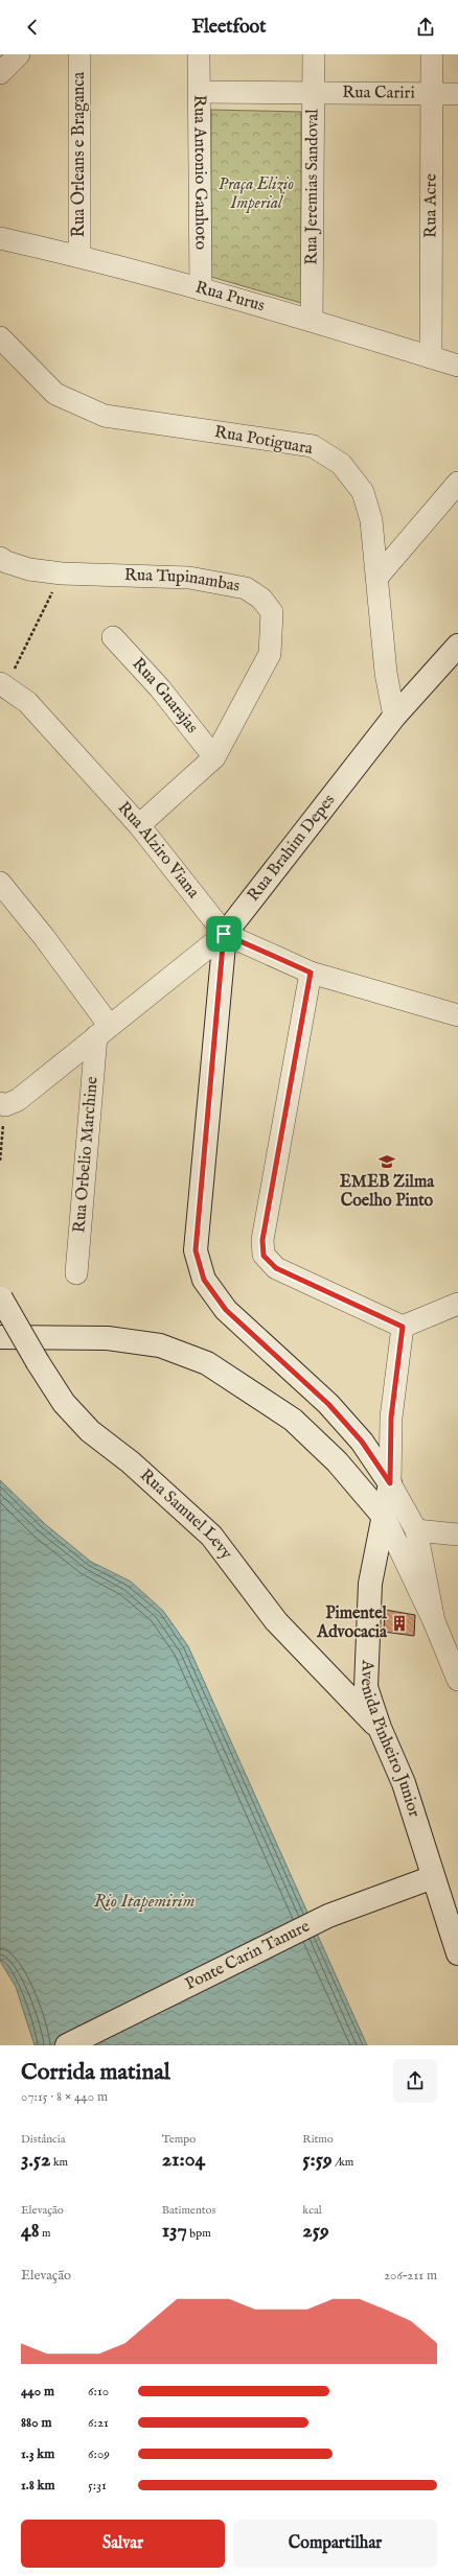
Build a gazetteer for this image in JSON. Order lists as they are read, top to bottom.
{
  "streets": {
    "main road": [
      "Rua Brahim Depes",
      "Rua Samuel Levy",
      "Avenida Pinheiro Junior",
      "Ponte Carin Tanure"
    ],
    "street": [
      "Rua Cariri",
      "Rua Orleans e Braganca",
      "Rua Antonio Ganhoto",
      "Rua Jeremias Sandoval",
      "Rua Acre",
      "Rua Purus",
      "Rua Potiguara",
      "Rua Tupinambas",
      "Rua Guarajas",
      "Rua Alziro Viana",
      "Rua Orbelio Marchine"
    ]
  },
  "crossings": [
    ["Rua Cariri", "Rua Antonio Ganhoto"],
    ["Rua Cariri", "Rua Jeremias Sandoval"],
    ["Rua Cariri", "Rua Acre"],
    ["Rua Orleans e Braganca", "Rua Purus"],
    ["Rua Antonio Ganhoto", "Rua Purus"],
    ["Rua Jeremias Sandoval", "Rua Purus"],
    ["Rua Acre", "Rua Purus"],
    ["Rua Potiguara", "Rua Brahim Depes"],
    ["Rua Tupinambas", "Rua Guarajas"],
    ["Rua Tupinambas", "Rua Alziro Viana"],
    ["Rua Brahim Depes", "Rua Alziro Viana"],
    ["Rua Brahim Depes", "Rua Orbelio Marchine"],
    ["Rua Samuel Levy", "Avenida Pinheiro Junior"],
    ["Avenida Pinheiro Junior", "Ponte Carin Tanure"]
  ],
  "water": ["Rio Itapemirim"],
  "parks": ["Praça Elizio Imperial"],
  "places": {
    "school or university": ["EMEB Zilma Coelho Pinto"],
    "building": ["Pimentel Advocacia"]
  },
  "page": {
    "header": "Fleetfoot",
    "heading": ["Corrida matinal", "07:15 · 8 × 440 m"],
    "stats": [
      ["Distância", "3.52 km"],
      ["Tempo", "21:04"],
      ["Ritmo", "5:59 /km"],
      ["Elevação", "48 m"],
      ["Batimentos", "137 bpm"],
      ["kcal", "259"]
    ],
    "chart": ["Elevação", "206–211 m"],
    "list": [
      {
        "name": "440 m",
        "note": "6:10"
      },
      {
        "name": "880 m",
        "note": "6:21"
      },
      {
        "name": "1.3 km",
        "note": "6:09"
      },
      {
        "name": "1.8 km",
        "note": "5:31"
      }
    ],
    "buttons": ["Salvar", "Compartilhar"]
  }
}
